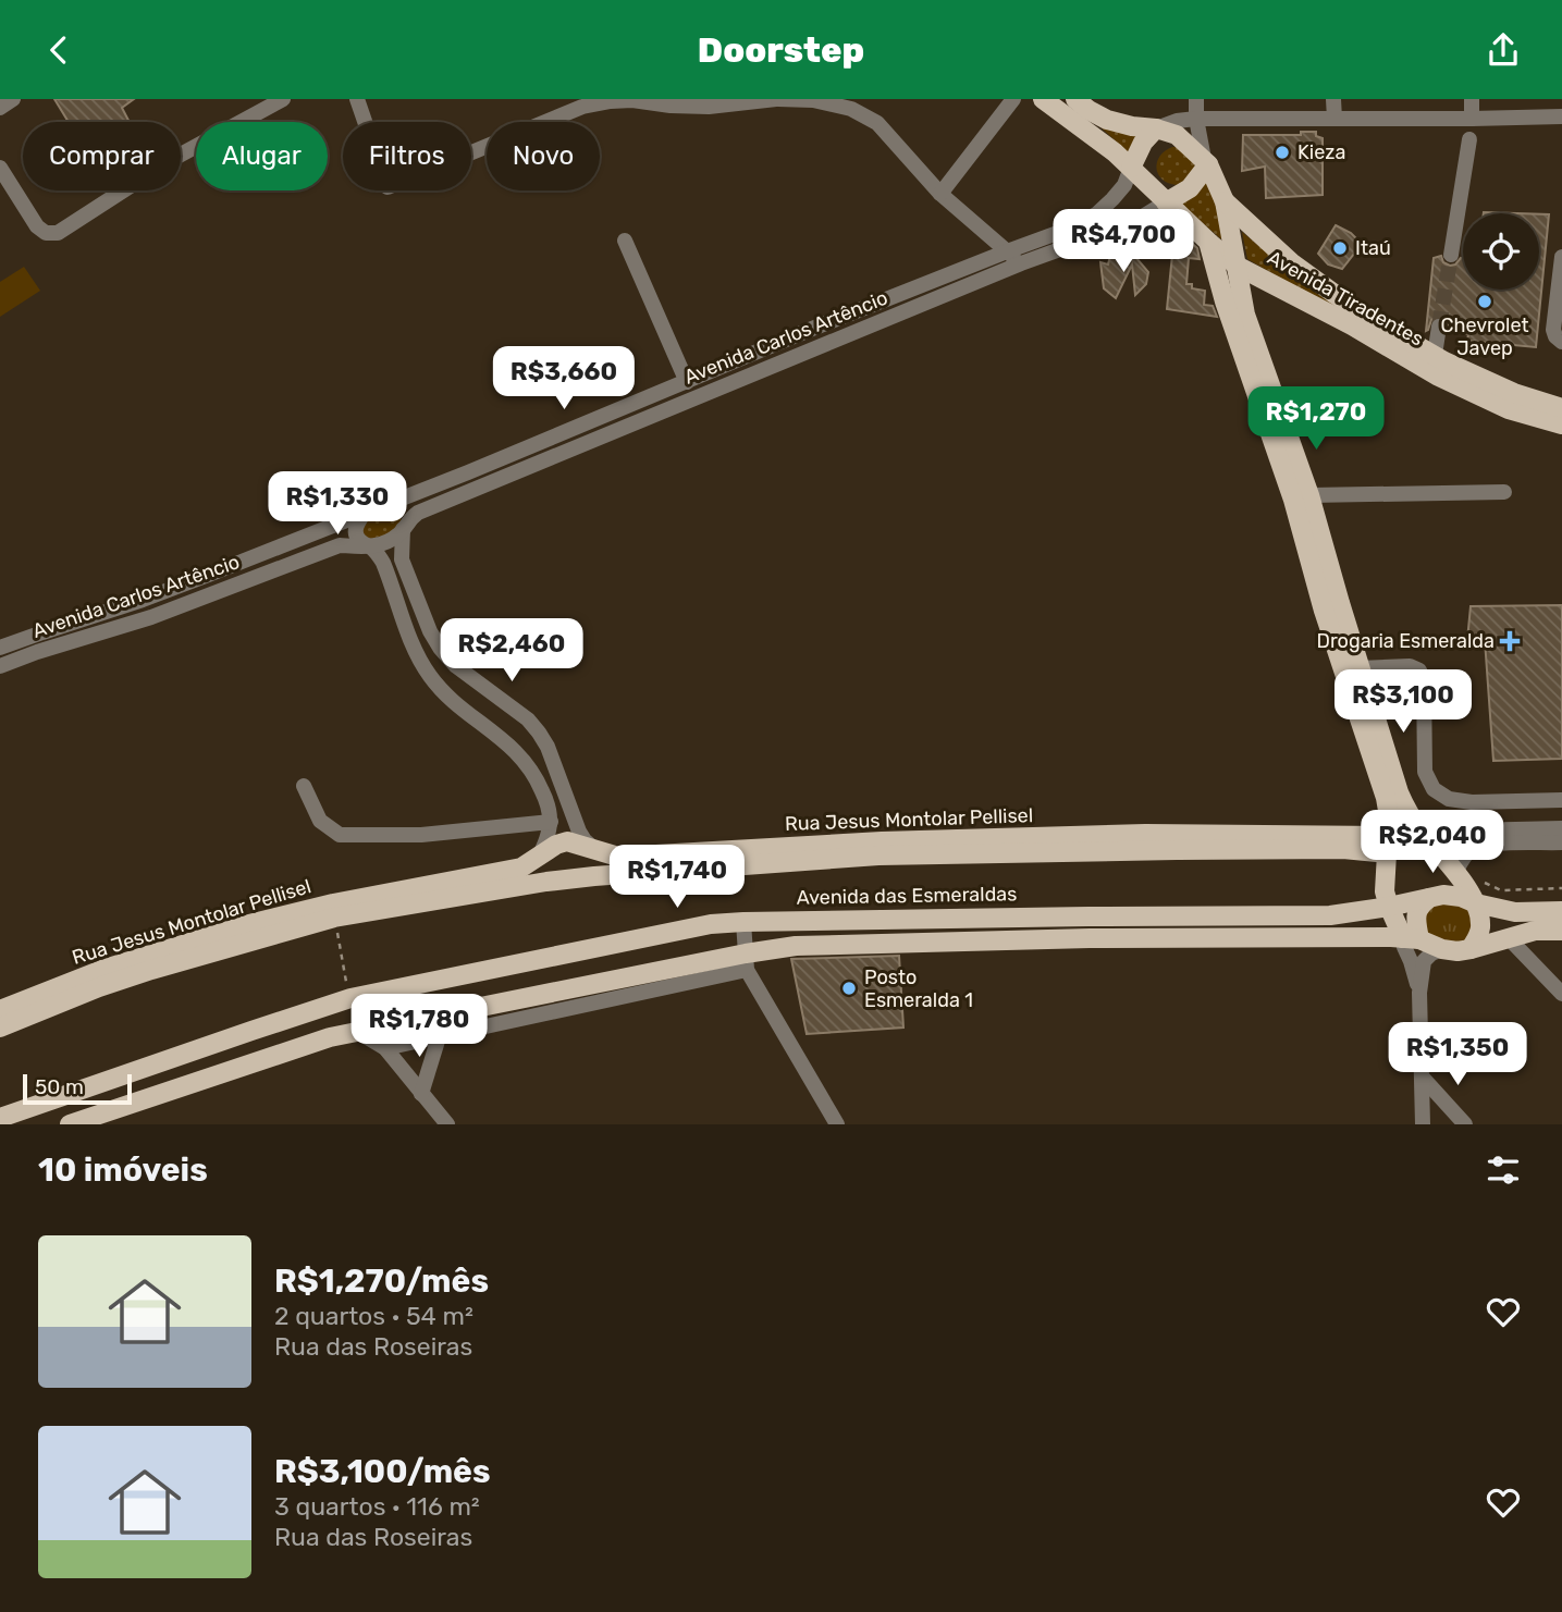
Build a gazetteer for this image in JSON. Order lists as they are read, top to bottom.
{
  "streets": {
    "main road": ["Avenida Tiradentes", "Rua Jesus Montolar Pellisel", "Avenida das Esmeraldas"],
    "street": ["Avenida Carlos Artêncio"]
  },
  "crossings": [
    ["Avenida Tiradentes", "Avenida Carlos Artêncio"]
  ],
  "places": {
    "other": [
      "Kieza",
      "Itaú",
      "Chevrolet Javep",
      "Posto Esmeralda 1"
    ],
    "health": ["Drogaria Esmeralda"]
  },
  "scale_bar": "50 m",
  "page": {
    "header": "Doorstep",
    "chip": [
      "Comprar",
      "Alugar",
      "Filtros",
      "Novo"
    ],
    "price": [
      "R$4,700",
      "R$3,660",
      "R$1,270",
      "R$1,330",
      "R$2,460",
      "R$3,100",
      "R$2,040",
      "R$1,740",
      "R$1,780",
      "R$1,350"
    ],
    "scale": "50 m",
    "heading": "10 imóveis",
    "list": [
      {
        "name": "R$1,270/mês",
        "note": "2 quartos · 54 m² · Rua das Roseiras"
      },
      {
        "name": "R$3,100/mês",
        "note": "3 quartos · 116 m² · Rua das Roseiras"
      }
    ]
  }
}
